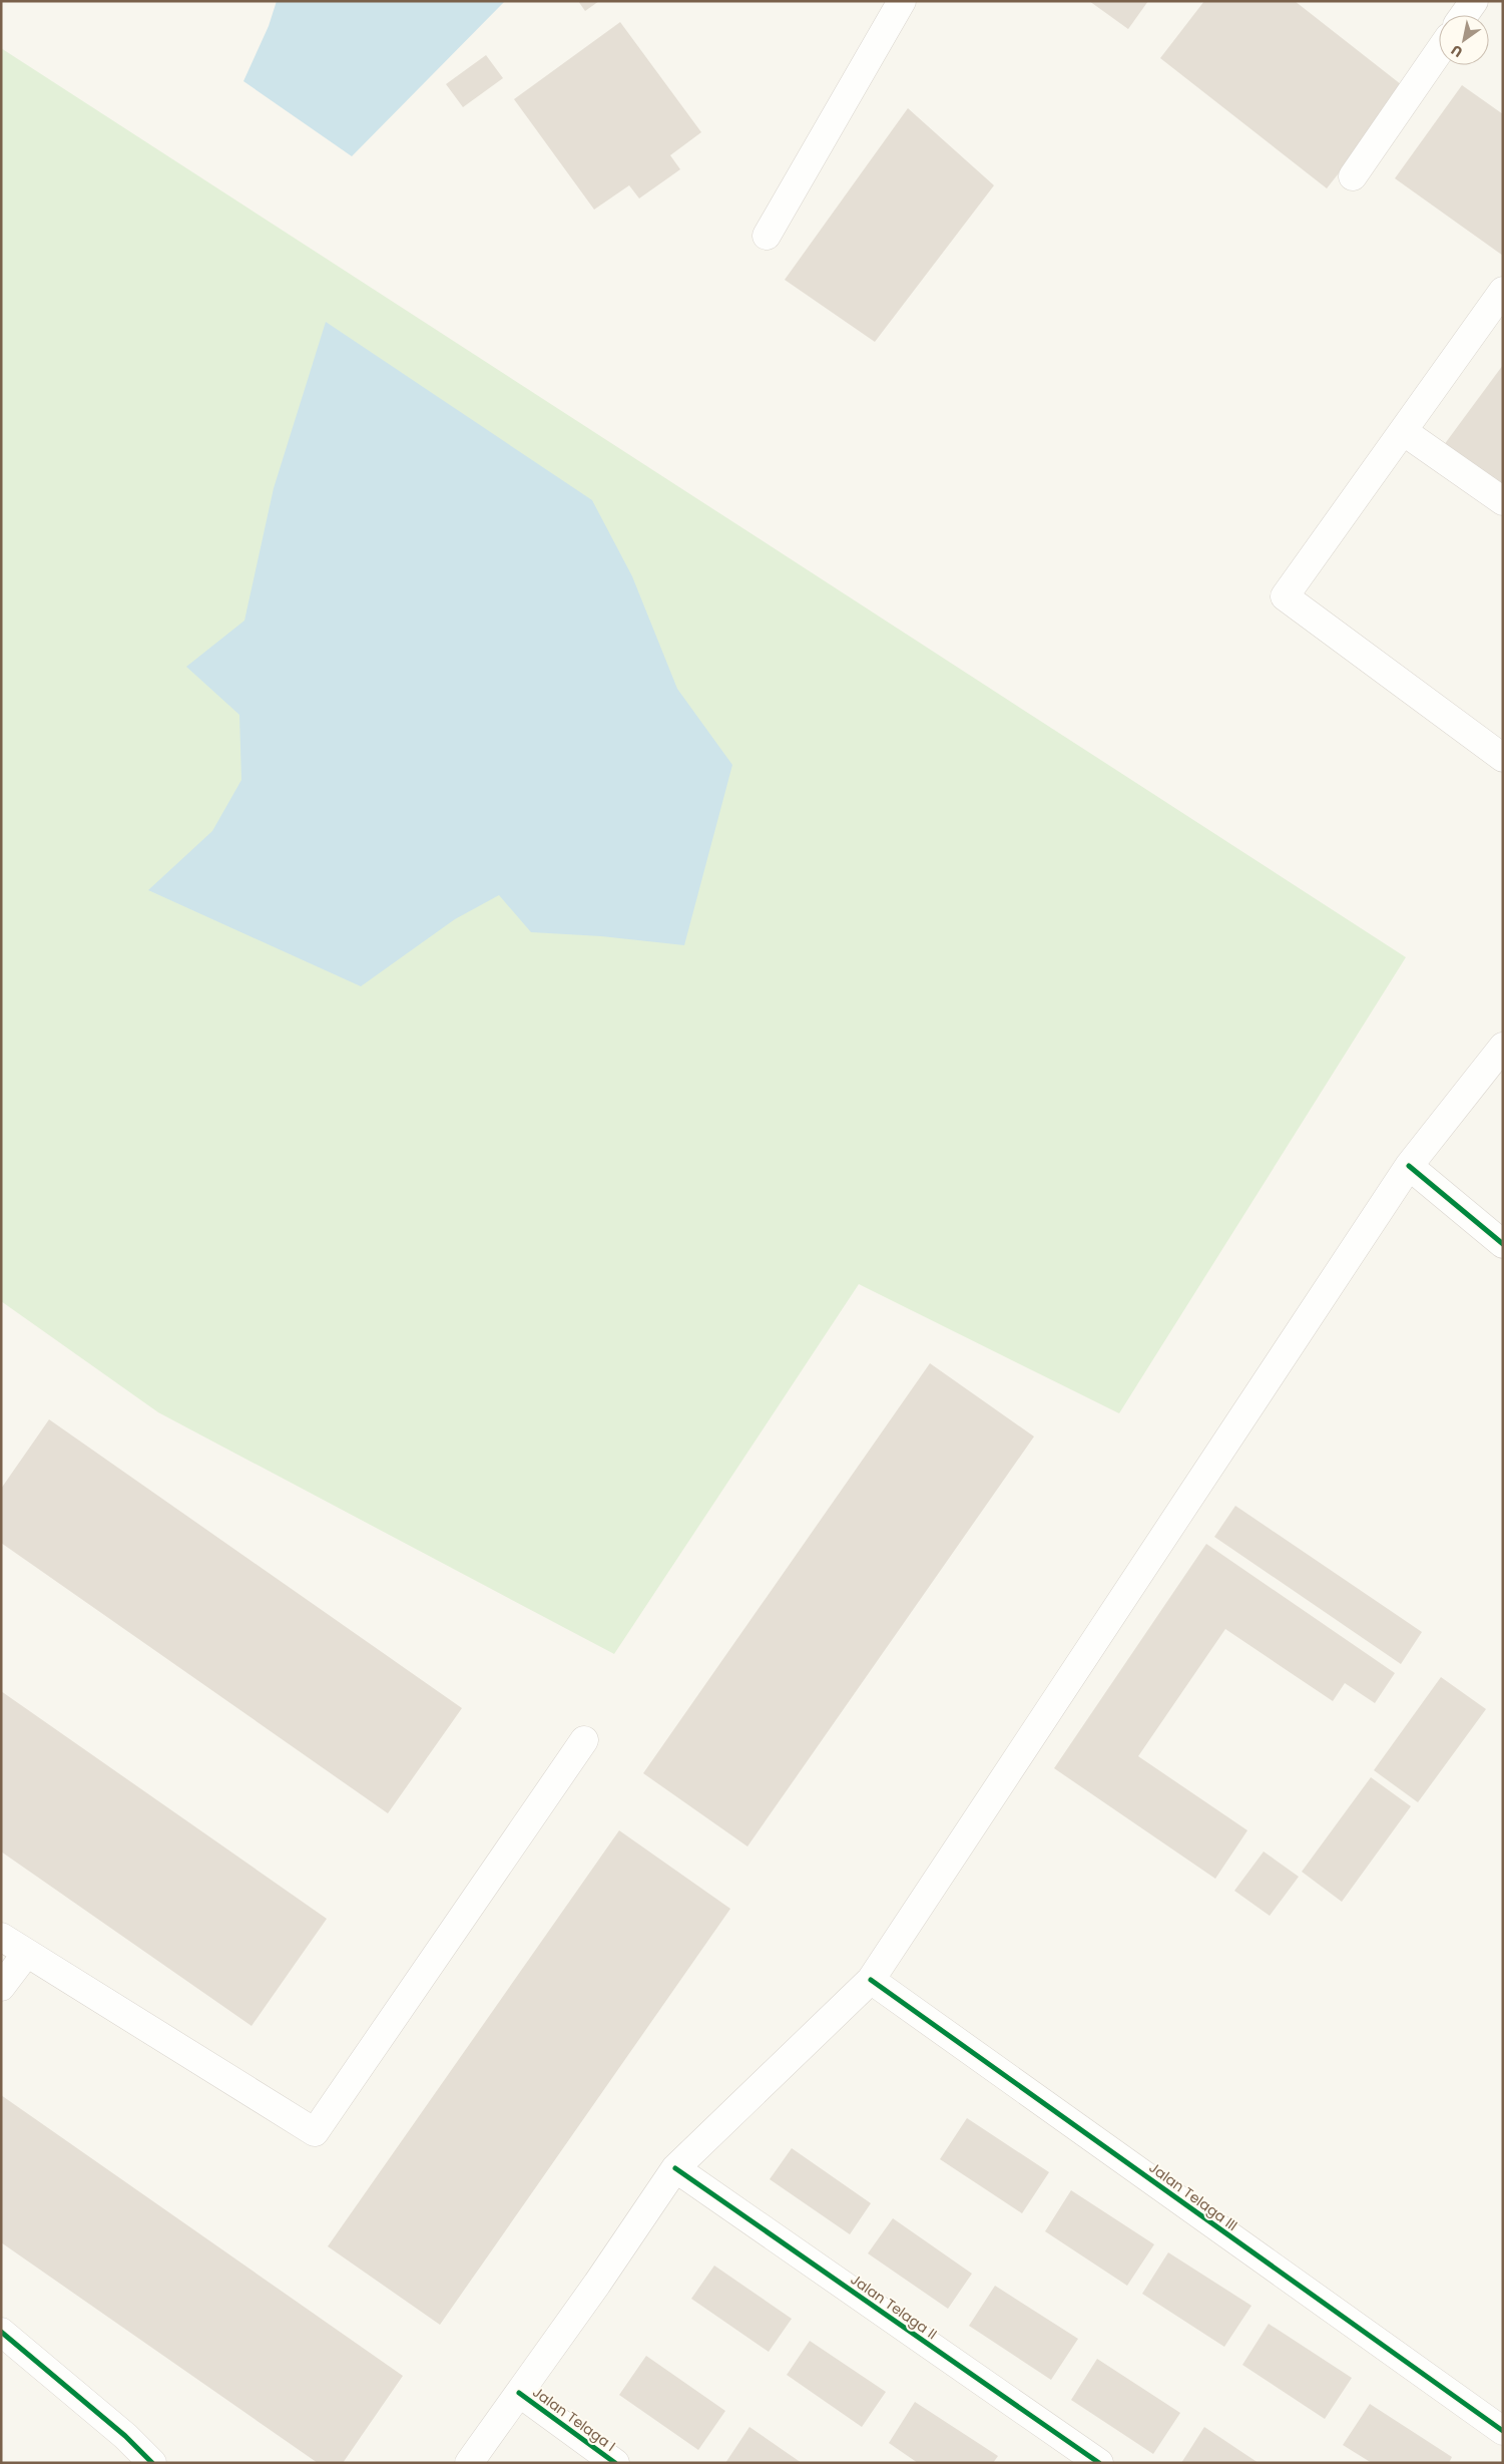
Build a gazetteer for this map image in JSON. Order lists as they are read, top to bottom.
{
  "streets": {
    "street": ["Jalan Telaga III", "Jalan Telaga II", "Jalan Telaga I"]
  },
  "north": "bottom left"
}
